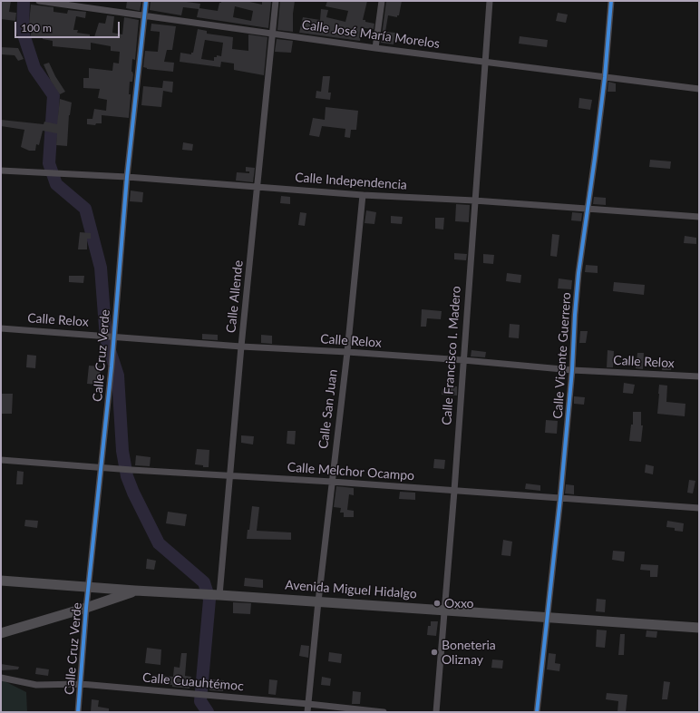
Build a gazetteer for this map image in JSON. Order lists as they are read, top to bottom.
{
  "streets": {
    "main road": ["Avenida Miguel Hidalgo"],
    "street": [
      "Calle José María Morelos",
      "Calle Independencia",
      "Calle Allende",
      "Calle Relox",
      "Calle Cruz Verde",
      "Calle Francisco I. Madero",
      "Calle Vicente Guerrero",
      "Calle San Juan",
      "Calle Melchor Ocampo",
      "Calle Cuauhtémoc"
    ]
  },
  "crossings": [
    ["Calle José María Morelos", "Calle Allende"],
    ["Calle José María Morelos", "Calle Cruz Verde"],
    ["Calle José María Morelos", "Calle Francisco I. Madero"],
    ["Calle José María Morelos", "Calle Vicente Guerrero"],
    ["Calle Independencia", "Calle Allende"],
    ["Calle Independencia", "Calle Cruz Verde"],
    ["Calle Independencia", "Calle Francisco I. Madero"],
    ["Calle Independencia", "Calle Vicente Guerrero"],
    ["Calle Independencia", "Calle San Juan"],
    ["Calle Allende", "Calle Relox"],
    ["Calle Allende", "Calle Melchor Ocampo"],
    ["Calle Allende", "Avenida Miguel Hidalgo"],
    ["Calle Relox", "Calle Cruz Verde"],
    ["Calle Relox", "Calle Francisco I. Madero"],
    ["Calle Relox", "Calle Vicente Guerrero"],
    ["Calle Relox", "Calle San Juan"],
    ["Calle Cruz Verde", "Calle Melchor Ocampo"],
    ["Calle Cruz Verde", "Avenida Miguel Hidalgo"],
    ["Calle Cruz Verde", "Calle Cuauhtémoc"],
    ["Calle Francisco I. Madero", "Calle Melchor Ocampo"],
    ["Calle Francisco I. Madero", "Avenida Miguel Hidalgo"],
    ["Calle Vicente Guerrero", "Calle Melchor Ocampo"],
    ["Calle Vicente Guerrero", "Avenida Miguel Hidalgo"],
    ["Calle San Juan", "Calle Melchor Ocampo"],
    ["Calle San Juan", "Avenida Miguel Hidalgo"],
    ["Calle San Juan", "Calle Cuauhtémoc"]
  ],
  "places": ["Oxxo", "Boneteria Oliznay"],
  "scale_bar": "100 m"
}
